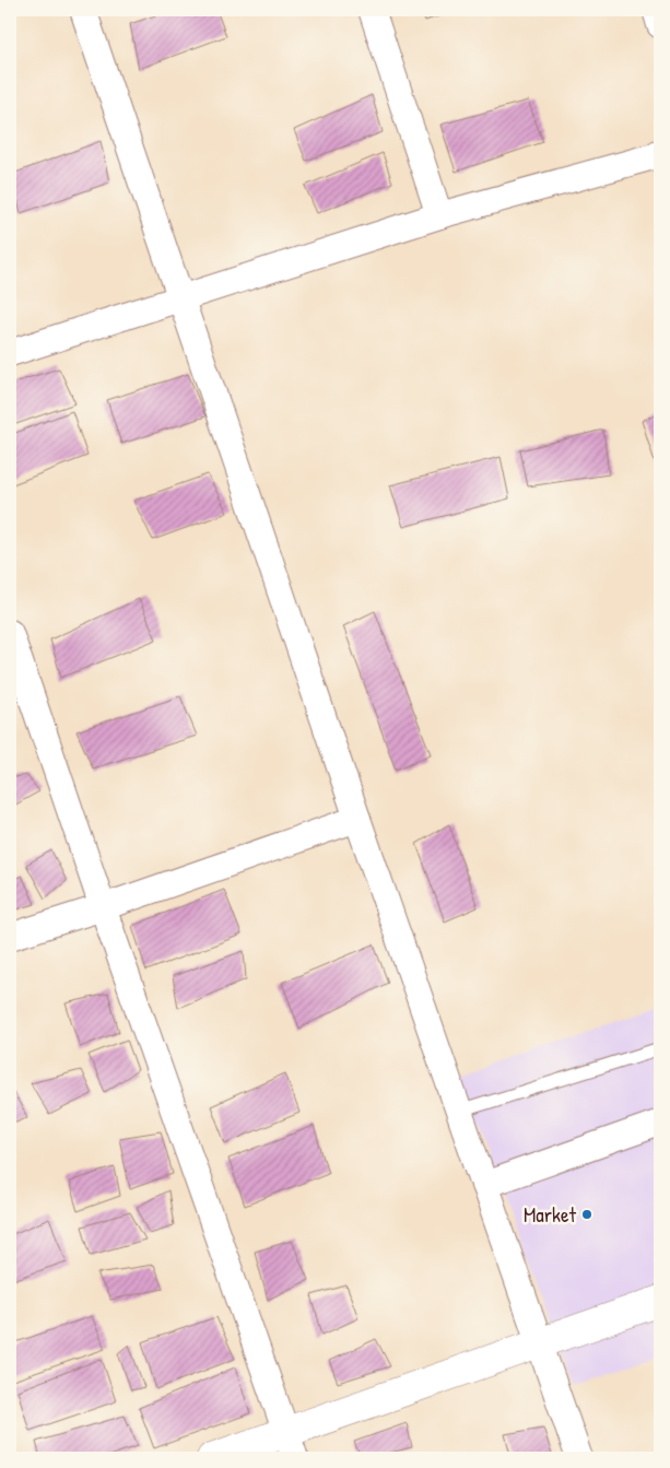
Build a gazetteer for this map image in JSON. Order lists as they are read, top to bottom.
{
  "places": ["Market"]
}
